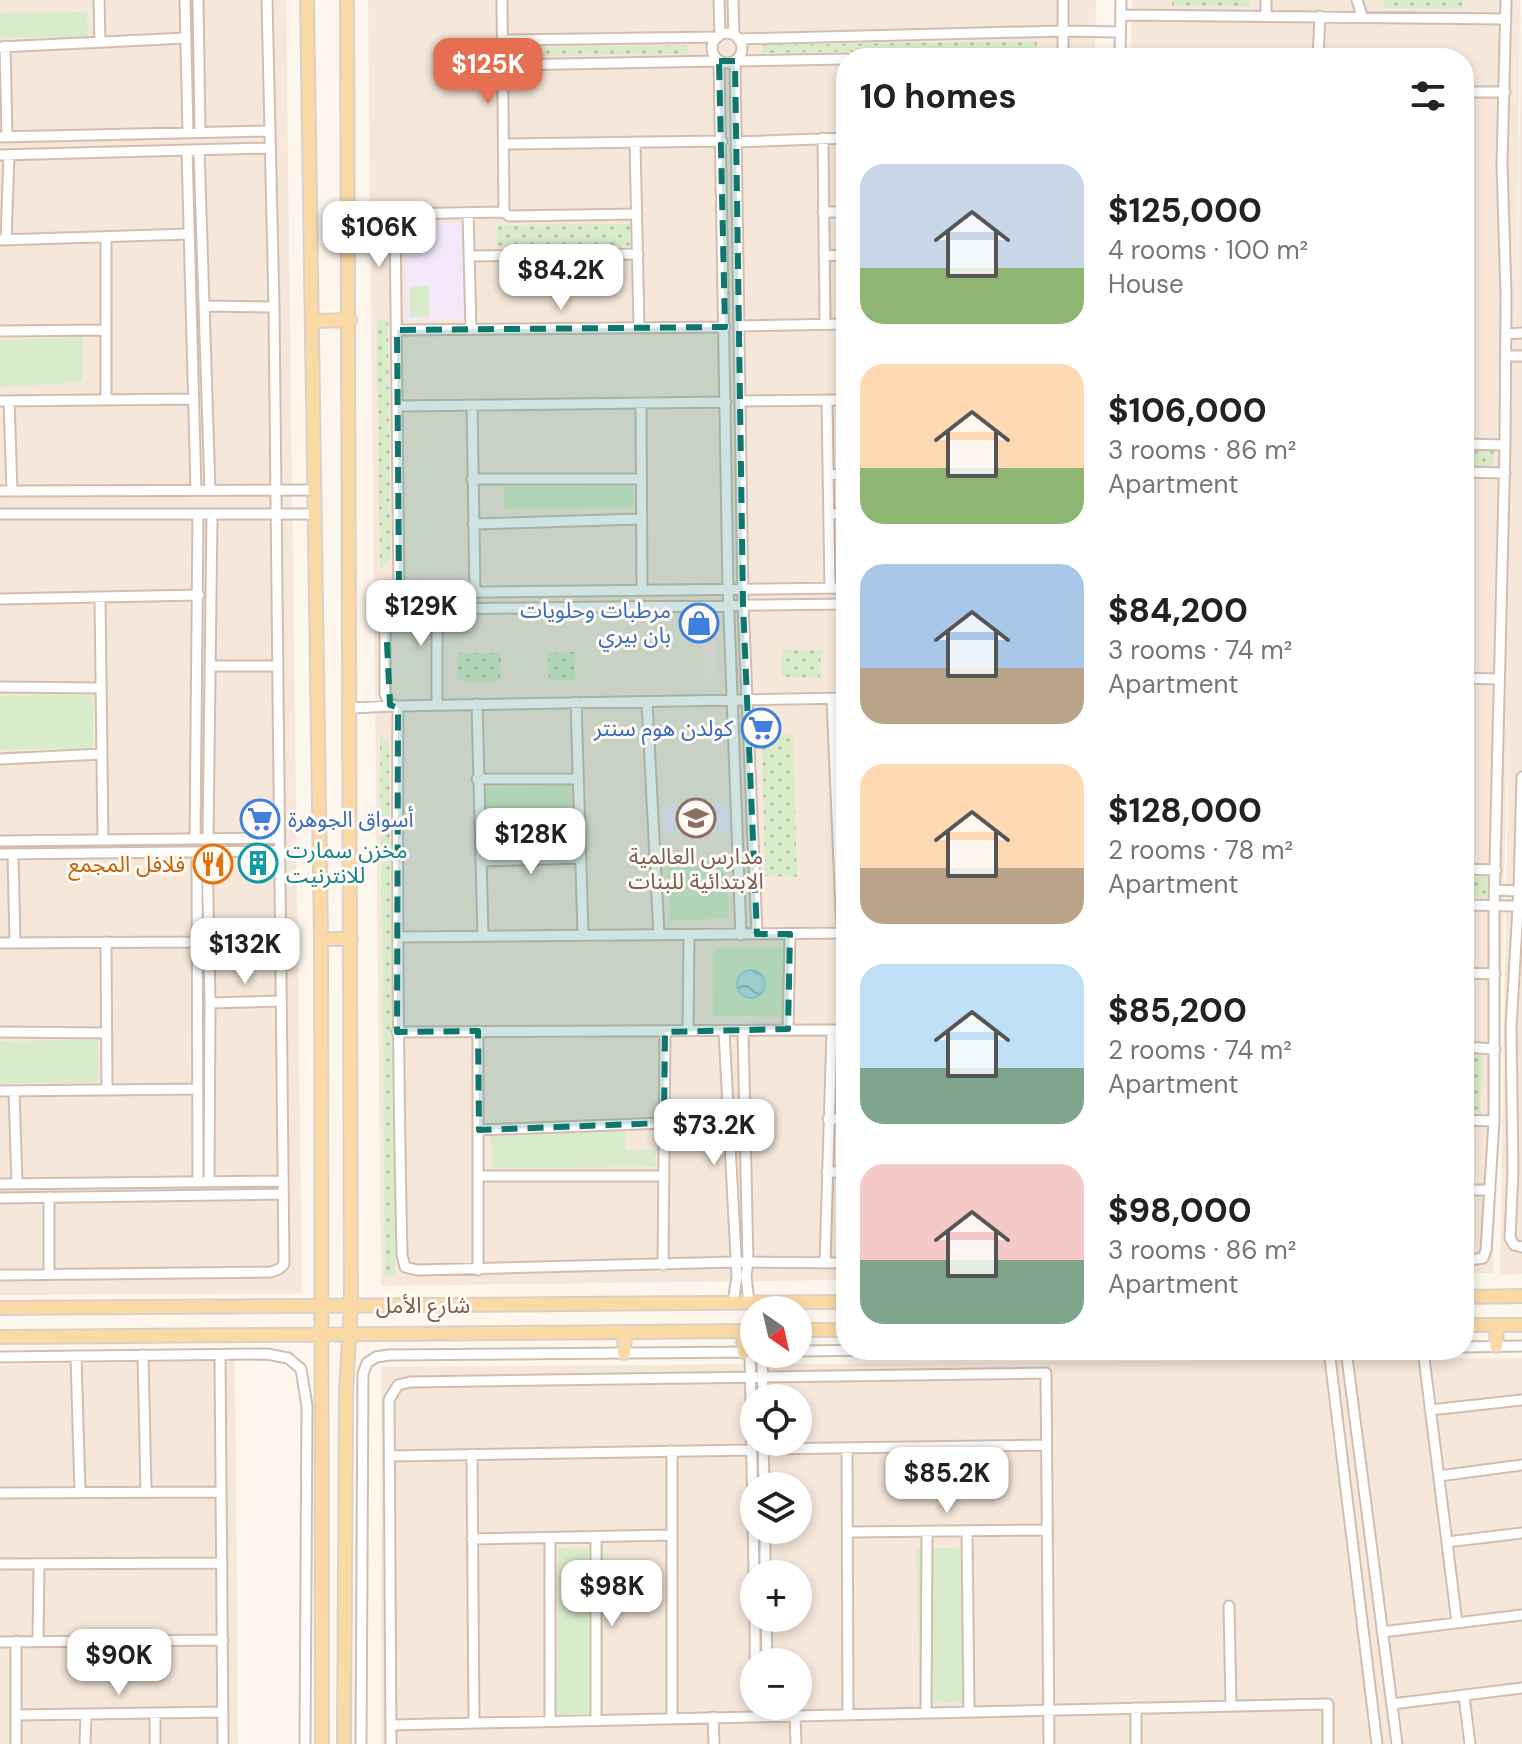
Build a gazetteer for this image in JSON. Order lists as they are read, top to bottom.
{
  "streets": {
    "main road": ["شارع الأمل"]
  },
  "places": {
    "shop": ["مرطبات وحلويات بان بيري"],
    "supermarket": ["كولدن هوم سنتر", "أسواق الجوهرة"],
    "school or university": ["مدارس العالمية الابتدائية للبنات"],
    "building": ["مخزن سمارت للانترنيت"],
    "restaurant": ["فلافل المجمع"]
  },
  "north": "bottom right",
  "page": {
    "price": [
      "$125K",
      "$106K",
      "$84.2K",
      "$129K",
      "$128K",
      "$132K",
      "$73.2K",
      "$85.2K",
      "$98K",
      "$90K"
    ],
    "heading": "10 homes",
    "list": [
      {
        "name": "$125,000",
        "note": "4 rooms · 100 m² · House"
      },
      {
        "name": "$106,000",
        "note": "3 rooms · 86 m² · Apartment"
      },
      {
        "name": "$84,200",
        "note": "3 rooms · 74 m² · Apartment"
      },
      {
        "name": "$128,000",
        "note": "2 rooms · 78 m² · Apartment"
      },
      {
        "name": "$85,200",
        "note": "2 rooms · 74 m² · Apartment"
      },
      {
        "name": "$98,000",
        "note": "3 rooms · 86 m² · Apartment"
      }
    ],
    "map_buttons": ["+", "−"]
  }
}
